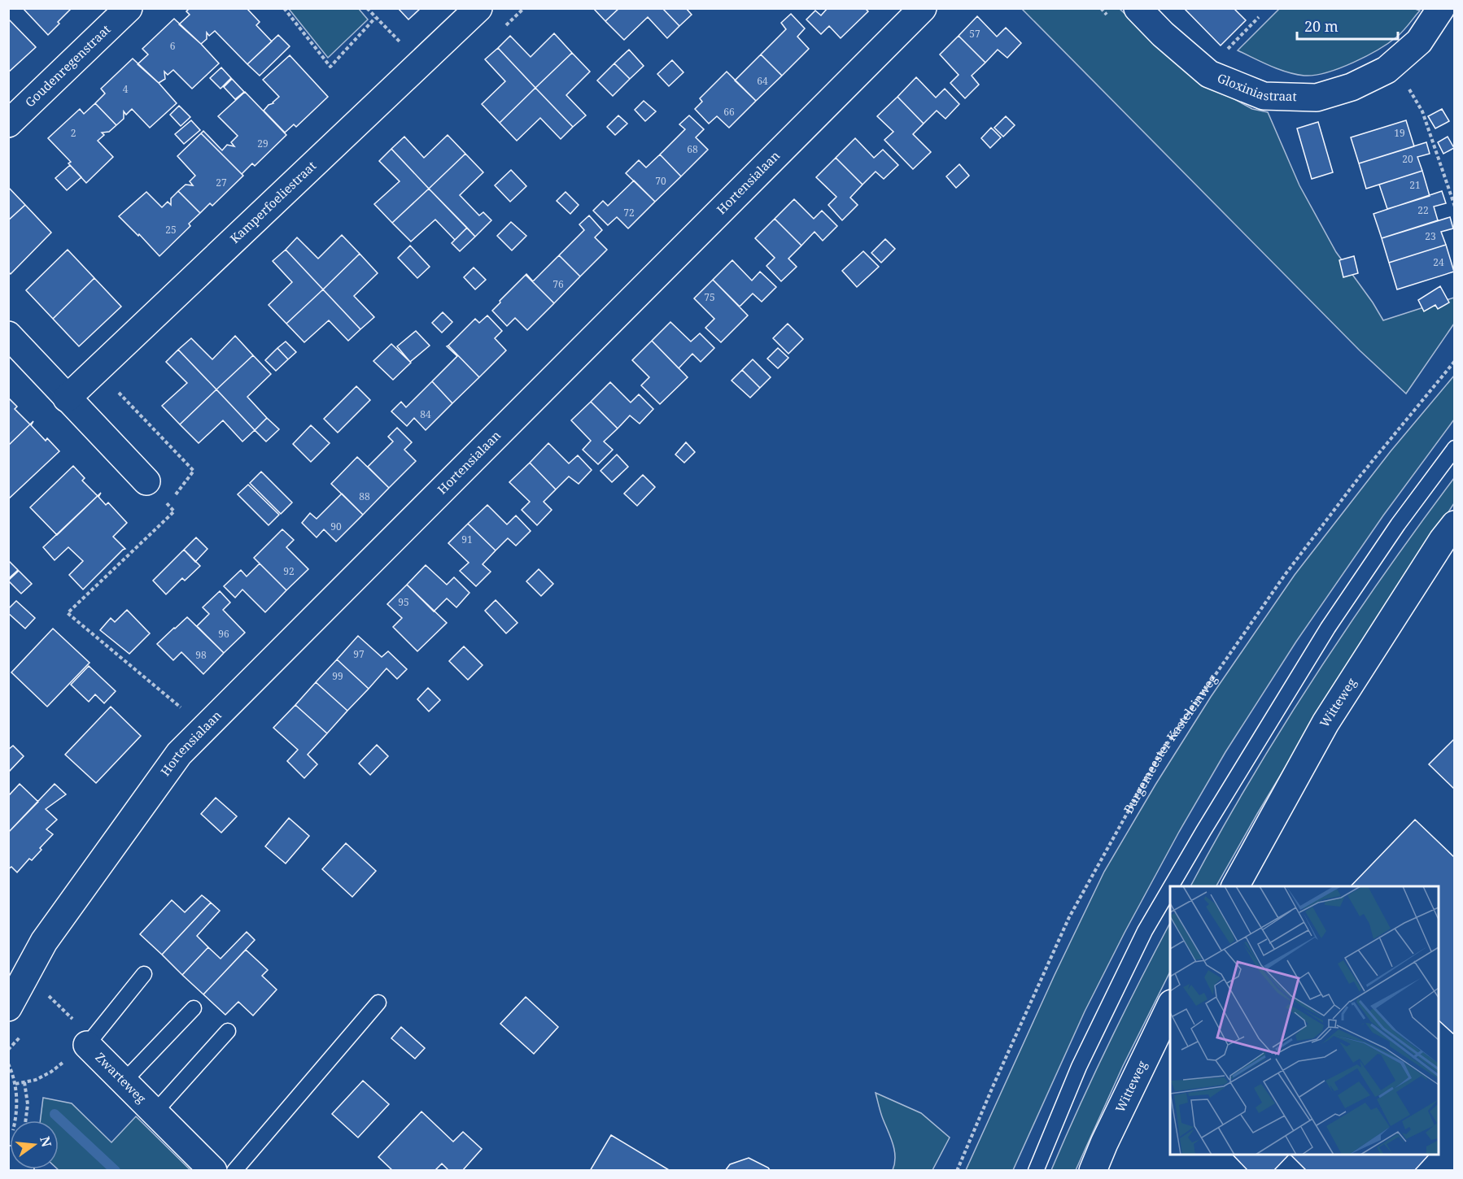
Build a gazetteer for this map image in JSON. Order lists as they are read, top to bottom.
{
  "streets": {
    "street": [
      "Goudenregenstraat",
      "Gloxiniastraat",
      "Hortensialaan",
      "Kamperfoeliestraat",
      "Witteweg",
      "Zwarteweg"
    ],
    "path": ["Burgemeester Kasteleinweg"]
  },
  "house_numbers": [
    "57",
    "6",
    "64",
    "4",
    "66",
    "2",
    "19",
    "29",
    "68",
    "20",
    "70",
    "27",
    "21",
    "22",
    "72",
    "25",
    "23",
    "24",
    "76",
    "75",
    "84",
    "88",
    "90",
    "91",
    "92",
    "95",
    "96",
    "97",
    "98",
    "99"
  ],
  "scale_bar": "20 m",
  "north": "right"
}
